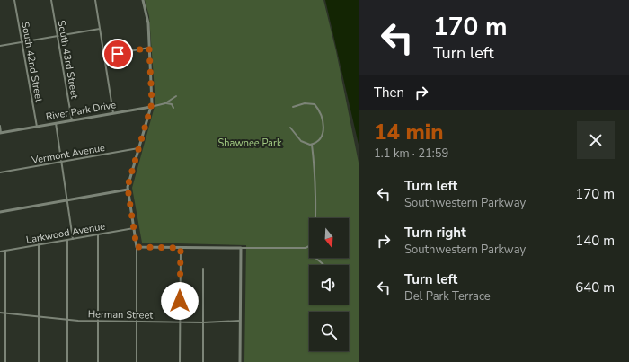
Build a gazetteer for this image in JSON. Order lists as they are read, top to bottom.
{
  "streets": {
    "street": [
      "South 43rd Street",
      "South 42nd Street",
      "River Park Drive",
      "Vermont Avenue",
      "Larkwood Avenue",
      "Herman Street"
    ]
  },
  "crossings": [
    ["South 43rd Street", "River Park Drive"],
    ["South 42nd Street", "River Park Drive"]
  ],
  "parks": ["Shawnee Park"],
  "north": "bottom",
  "page": {
    "turn": ["170 m", "Turn left"],
    "then": "Then",
    "heading": ["14 min", "1.1 km · 21:59"],
    "list": [
      {
        "name": "Turn left",
        "note": "Southwestern Parkway",
        "value": "170 m"
      },
      {
        "name": "Turn right",
        "note": "Southwestern Parkway",
        "value": "140 m"
      },
      {
        "name": "Turn left",
        "note": "Del Park Terrace",
        "value": "640 m"
      }
    ]
  }
}
